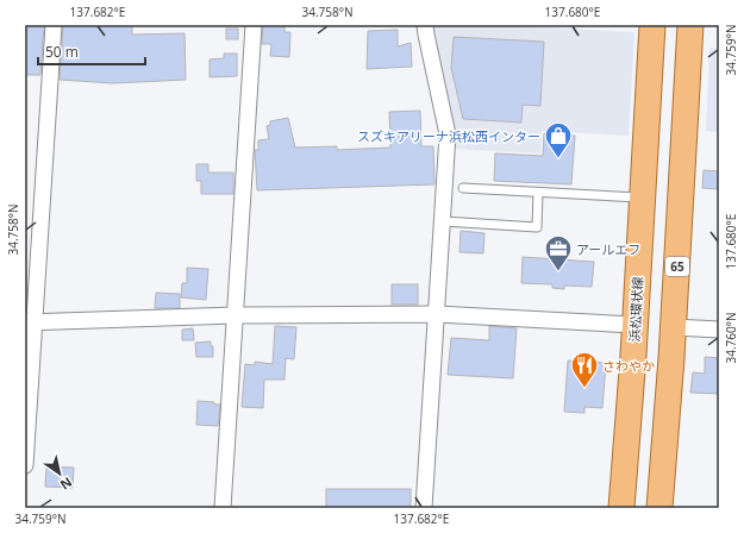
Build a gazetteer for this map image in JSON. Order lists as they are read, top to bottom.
{
  "streets": {
    "main road": ["65", "浜松環状線"]
  },
  "places": {
    "shop": ["スズキアリーナ浜松西インター"],
    "office": ["アールエフ"],
    "restaurant": ["さわやか"]
  },
  "scale_bar": "50 m",
  "north": "bottom right",
  "coordinates": [
    "137.682°E",
    "34.758°N",
    "137.680°E",
    "34.759°N",
    "34.760°N"
  ]
}
